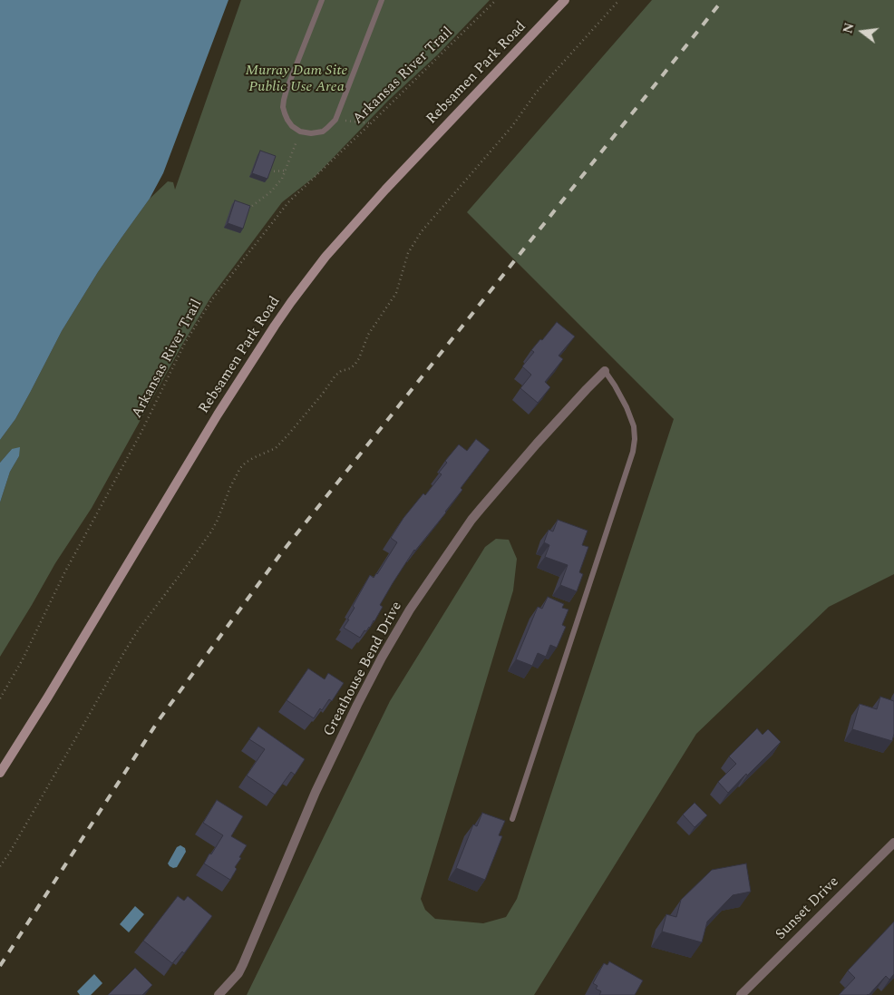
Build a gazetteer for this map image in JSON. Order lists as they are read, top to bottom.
{
  "streets": {
    "street": ["Rebsamen Park Road", "Greathouse Bend Drive", "Sunset Drive"],
    "path": ["Arkansas River Trail"]
  },
  "parks": ["Murray Dam Site Public Use Area"],
  "north": "left"
}
